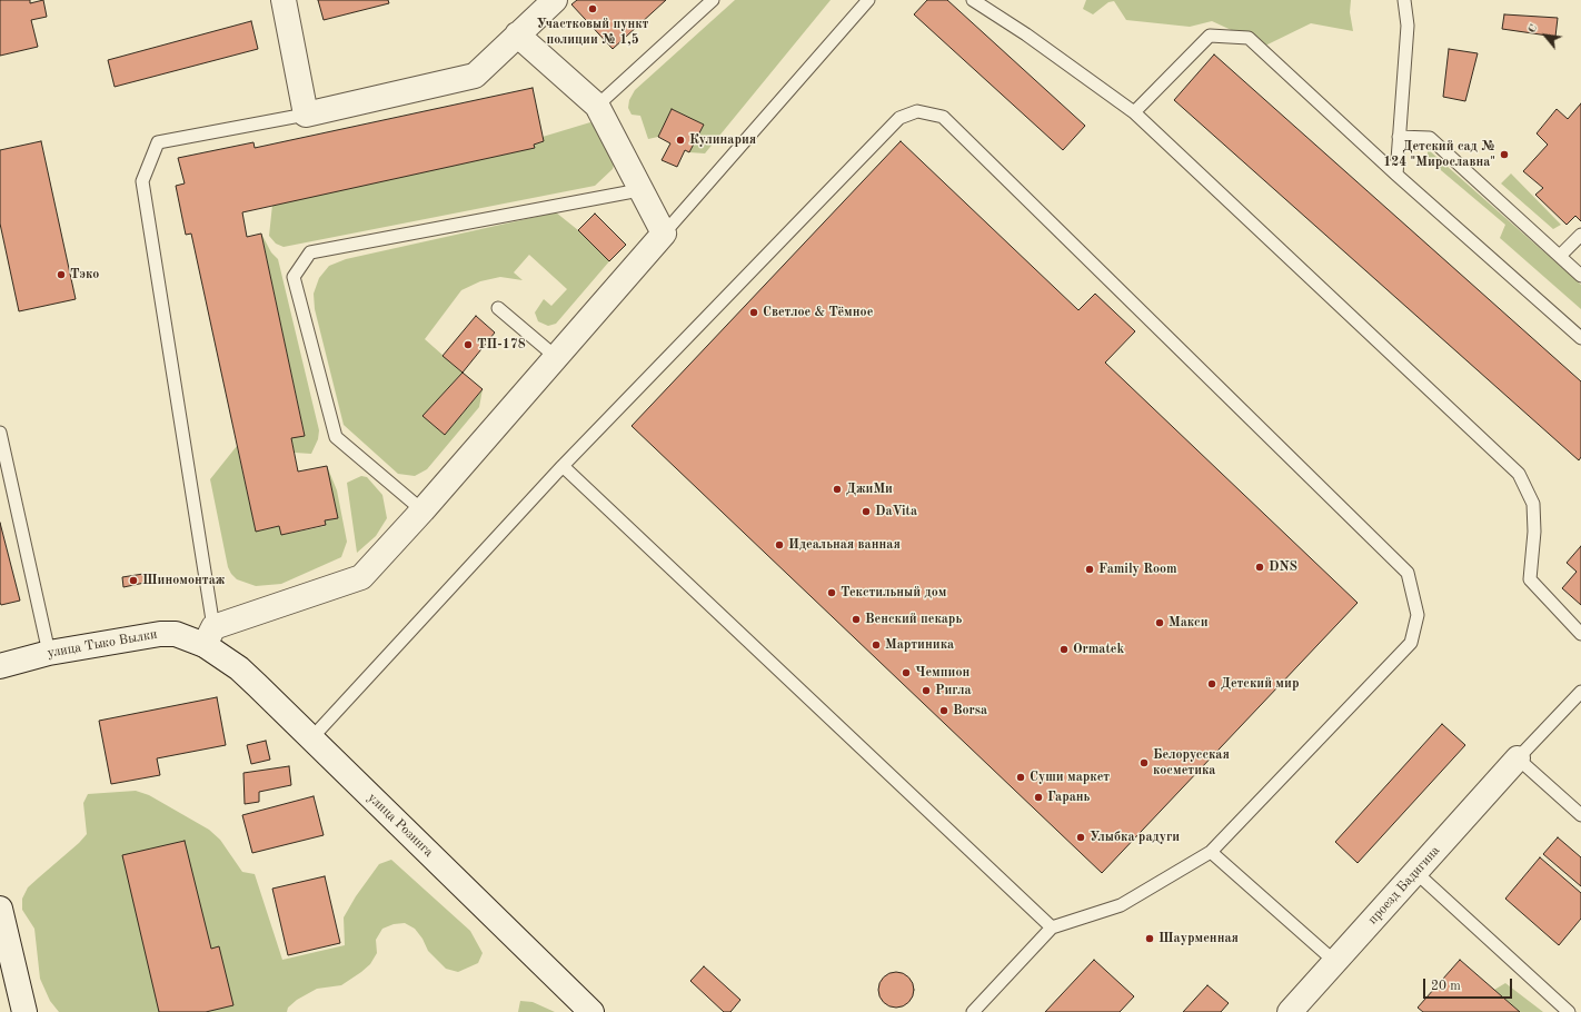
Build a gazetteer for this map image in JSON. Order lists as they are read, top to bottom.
{
  "streets": {
    "street": ["улица Тыко Вылки", "улица Розинга", "проезд Бадигина"]
  },
  "crossings": [
    ["улица Тыко Вылки", "улица Розинга"]
  ],
  "places": [
    "Участковый пункт полиции № 1,5",
    "Кулинария",
    "Детский сад № 124 \"Мирославна\"",
    "Тэко",
    "Светлое & Тёмное",
    "ТП-178",
    "ДжиМи",
    "DaVita",
    "Идеальная ванная",
    "DNS",
    "Family Room",
    "Шиномонтаж",
    "Текстильный дом",
    "Венский пекарь",
    "Макси",
    "Мартиника",
    "Ormatek",
    "Чемпион",
    "Детский мир",
    "Ригла",
    "Borsa",
    "Белорусская косметика",
    "Суши маркет",
    "Гарань",
    "Улыбка радуги",
    "Шаурменная"
  ],
  "scale_bar": "20 m",
  "north": "top left"
}
